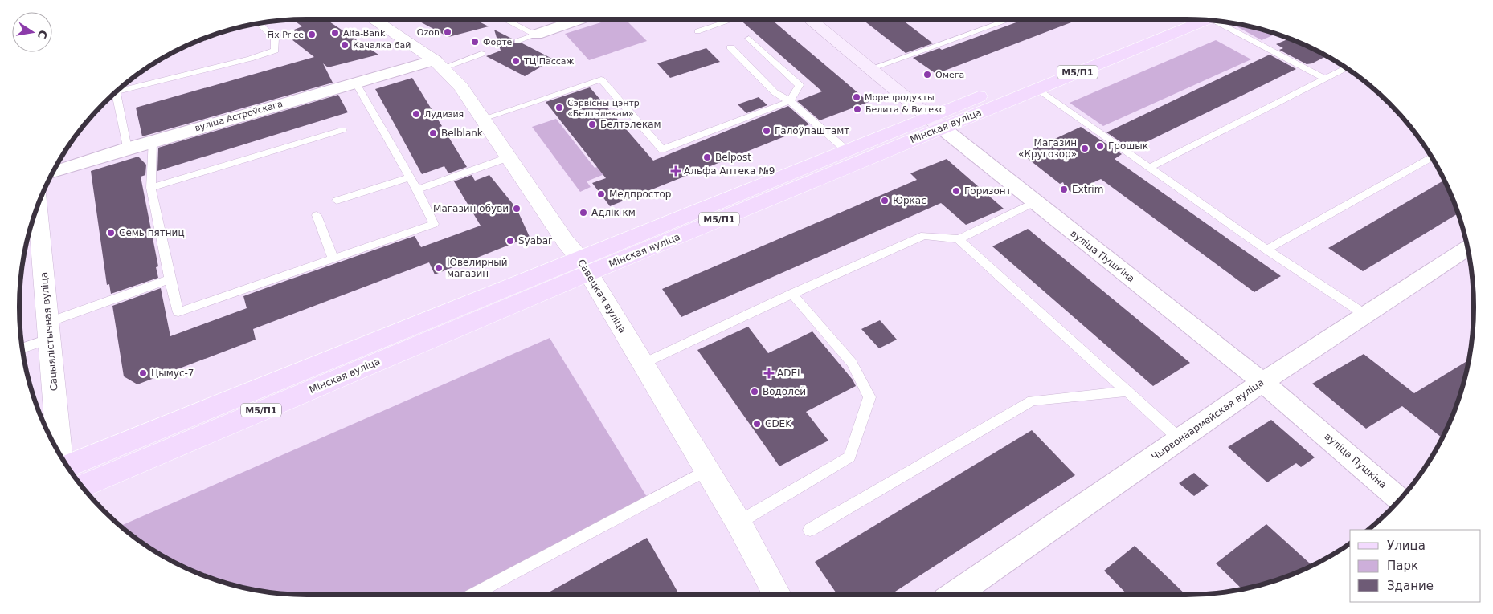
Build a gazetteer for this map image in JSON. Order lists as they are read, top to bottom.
{
  "streets": {
    "main road": ["М5/П1", "Мінская вуліца", "вуліца Пушкіна"],
    "street": [
      "вуліца Астроўскага",
      "Савецкая вуліца",
      "Сацыялістычная вуліца",
      "Чырвонаармейская вуліца"
    ]
  },
  "crossings": [
    ["вуліца Астроўскага", "Савецкая вуліца"],
    ["Мінская вуліца", "вуліца Пушкіна"],
    ["Мінская вуліца", "Савецкая вуліца"],
    ["вуліца Пушкіна", "Чырвонаармейская вуліца"]
  ],
  "places": {
    "other": [
      "Ozon",
      "Alfa-Bank",
      "Fix Price",
      "Форте",
      "Качалка бай",
      "ТЦ Пассаж",
      "Омега",
      "Морепродукты",
      "Сэрвісны цэнтр «Белтэлекам»",
      "Белита & Витекс",
      "Лудизия",
      "Белтэлекам",
      "Галоўпаштамт",
      "Belblank",
      "Грошык",
      "Магазин «Кругозор»",
      "Belpost",
      "Extrim",
      "Горизонт",
      "Медпростор",
      "Юркас",
      "Магазин обуви",
      "Адлік км",
      "Семь пятниц",
      "Syabar",
      "Ювелирный магазин",
      "Цымус-7",
      "Водолей",
      "CDEK"
    ],
    "health": ["Альфа Аптека №9", "ADEL"]
  },
  "legend": ["Улица", "Парк", "Здание"],
  "north": "right"
}
